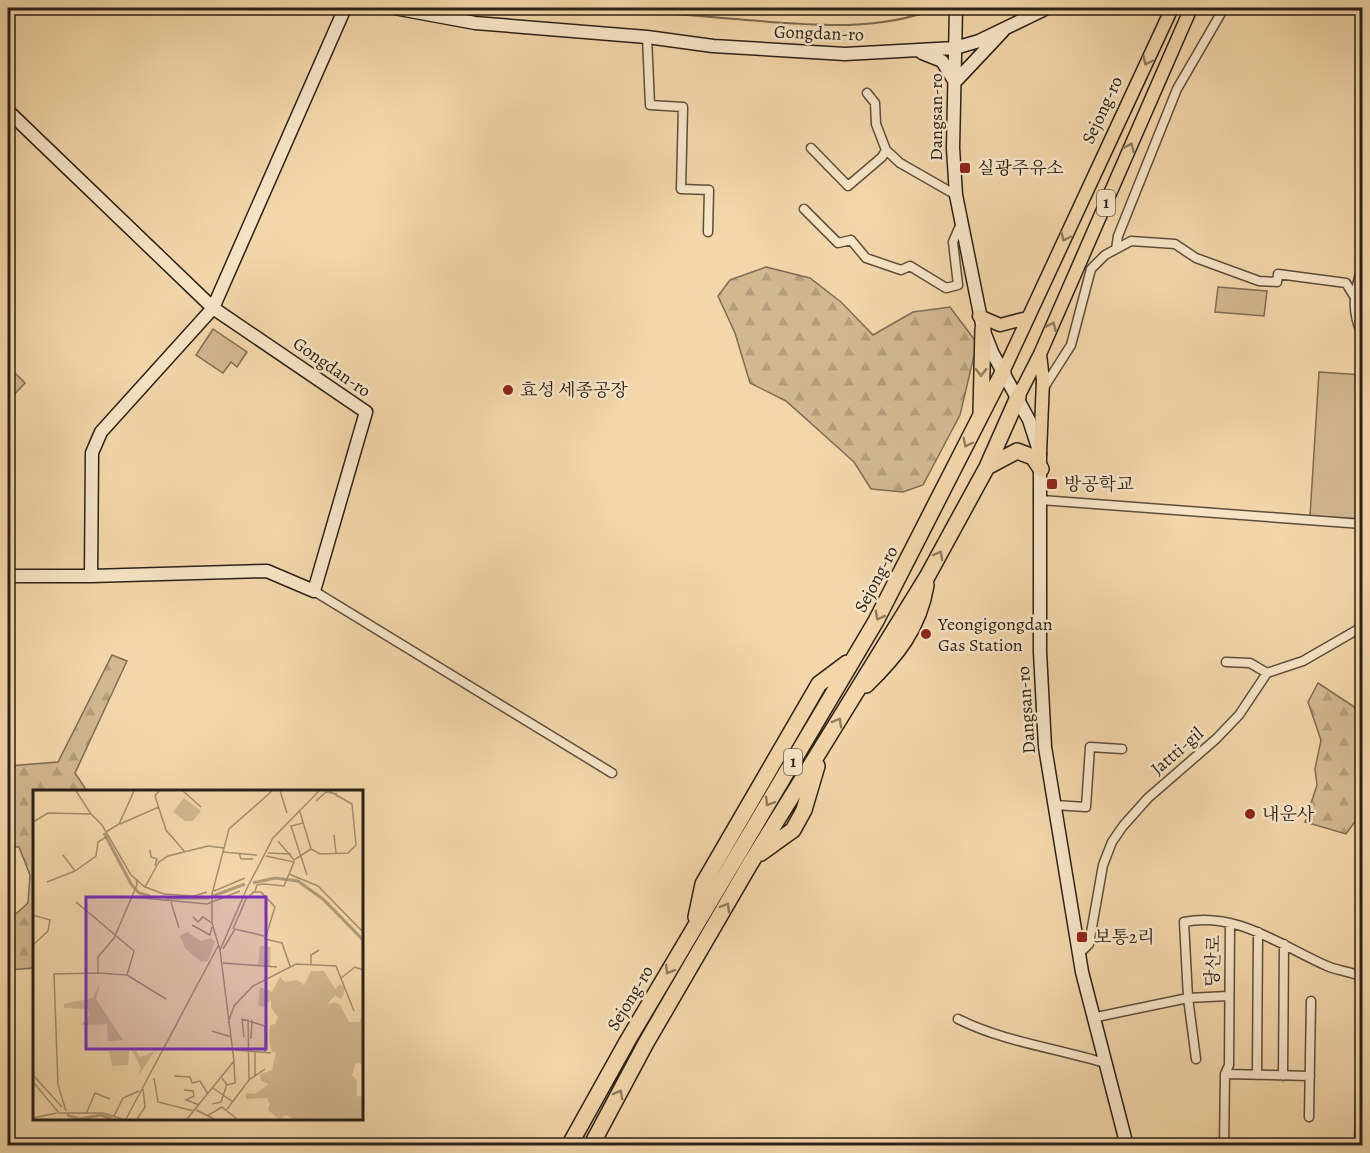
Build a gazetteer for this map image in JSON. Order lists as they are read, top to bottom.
{
  "streets": {
    "highway": ["Sejong-ro", "1"],
    "street": [
      "Gongdan-ro",
      "Dangsan-ro",
      "Jattti-gil",
      "당산로"
    ]
  },
  "crossings": [
    ["Gongdan-ro", "Dangsan-ro"],
    ["Sejong-ro", "Dangsan-ro"],
    ["Dangsan-ro", "Jattti-gil"],
    ["Dangsan-ro", "당산로"]
  ],
  "places": {
    "transit": ["실광주유소", "방공학교", "보통2리"],
    "other": ["효성 세종공장", "Yeongigongdan Gas Station", "내운사"]
  }
}
